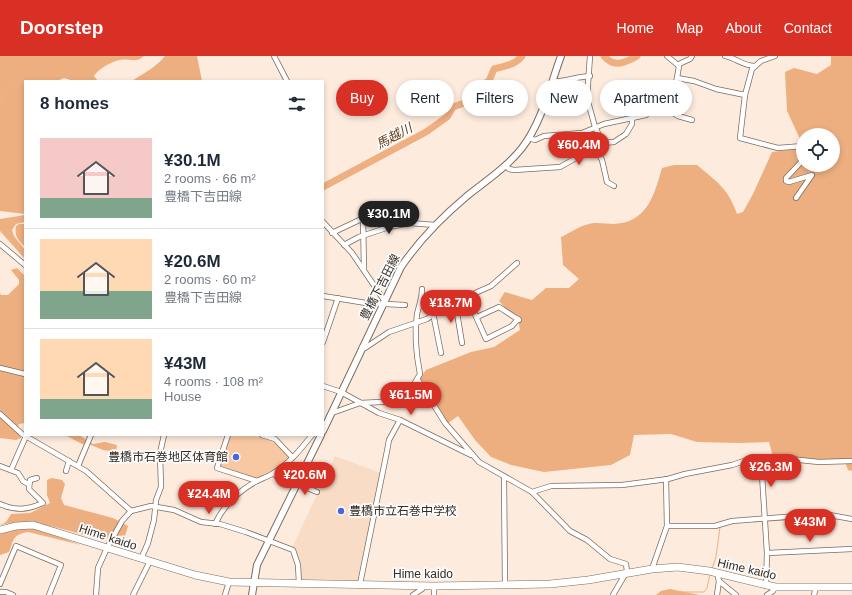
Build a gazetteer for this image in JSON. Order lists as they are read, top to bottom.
{
  "streets": {
    "highway": ["Hime kaido"],
    "main road": ["豊橋下吉田線"]
  },
  "water": ["馬越川"],
  "places": ["豊橋市石巻地区体育館", "豊橋市立石巻中学校"],
  "page": {
    "header": "Doorstep",
    "nav": [
      "Home",
      "Map",
      "About",
      "Contact"
    ],
    "chip": [
      "Buy",
      "Rent",
      "Filters",
      "New",
      "Apartment"
    ],
    "heading": "8 homes",
    "list": [
      {
        "name": "¥30.1M",
        "note": "2 rooms · 66 m² · 豊橋下吉田線"
      },
      {
        "name": "¥20.6M",
        "note": "2 rooms · 60 m² · 豊橋下吉田線"
      },
      {
        "name": "¥43M",
        "note": "4 rooms · 108 m² · House"
      }
    ],
    "price": [
      "¥60.4M",
      "¥30.1M",
      "¥18.7M",
      "¥61.5M",
      "¥26.3M",
      "¥20.6M",
      "¥24.4M",
      "¥43M"
    ]
  }
}
